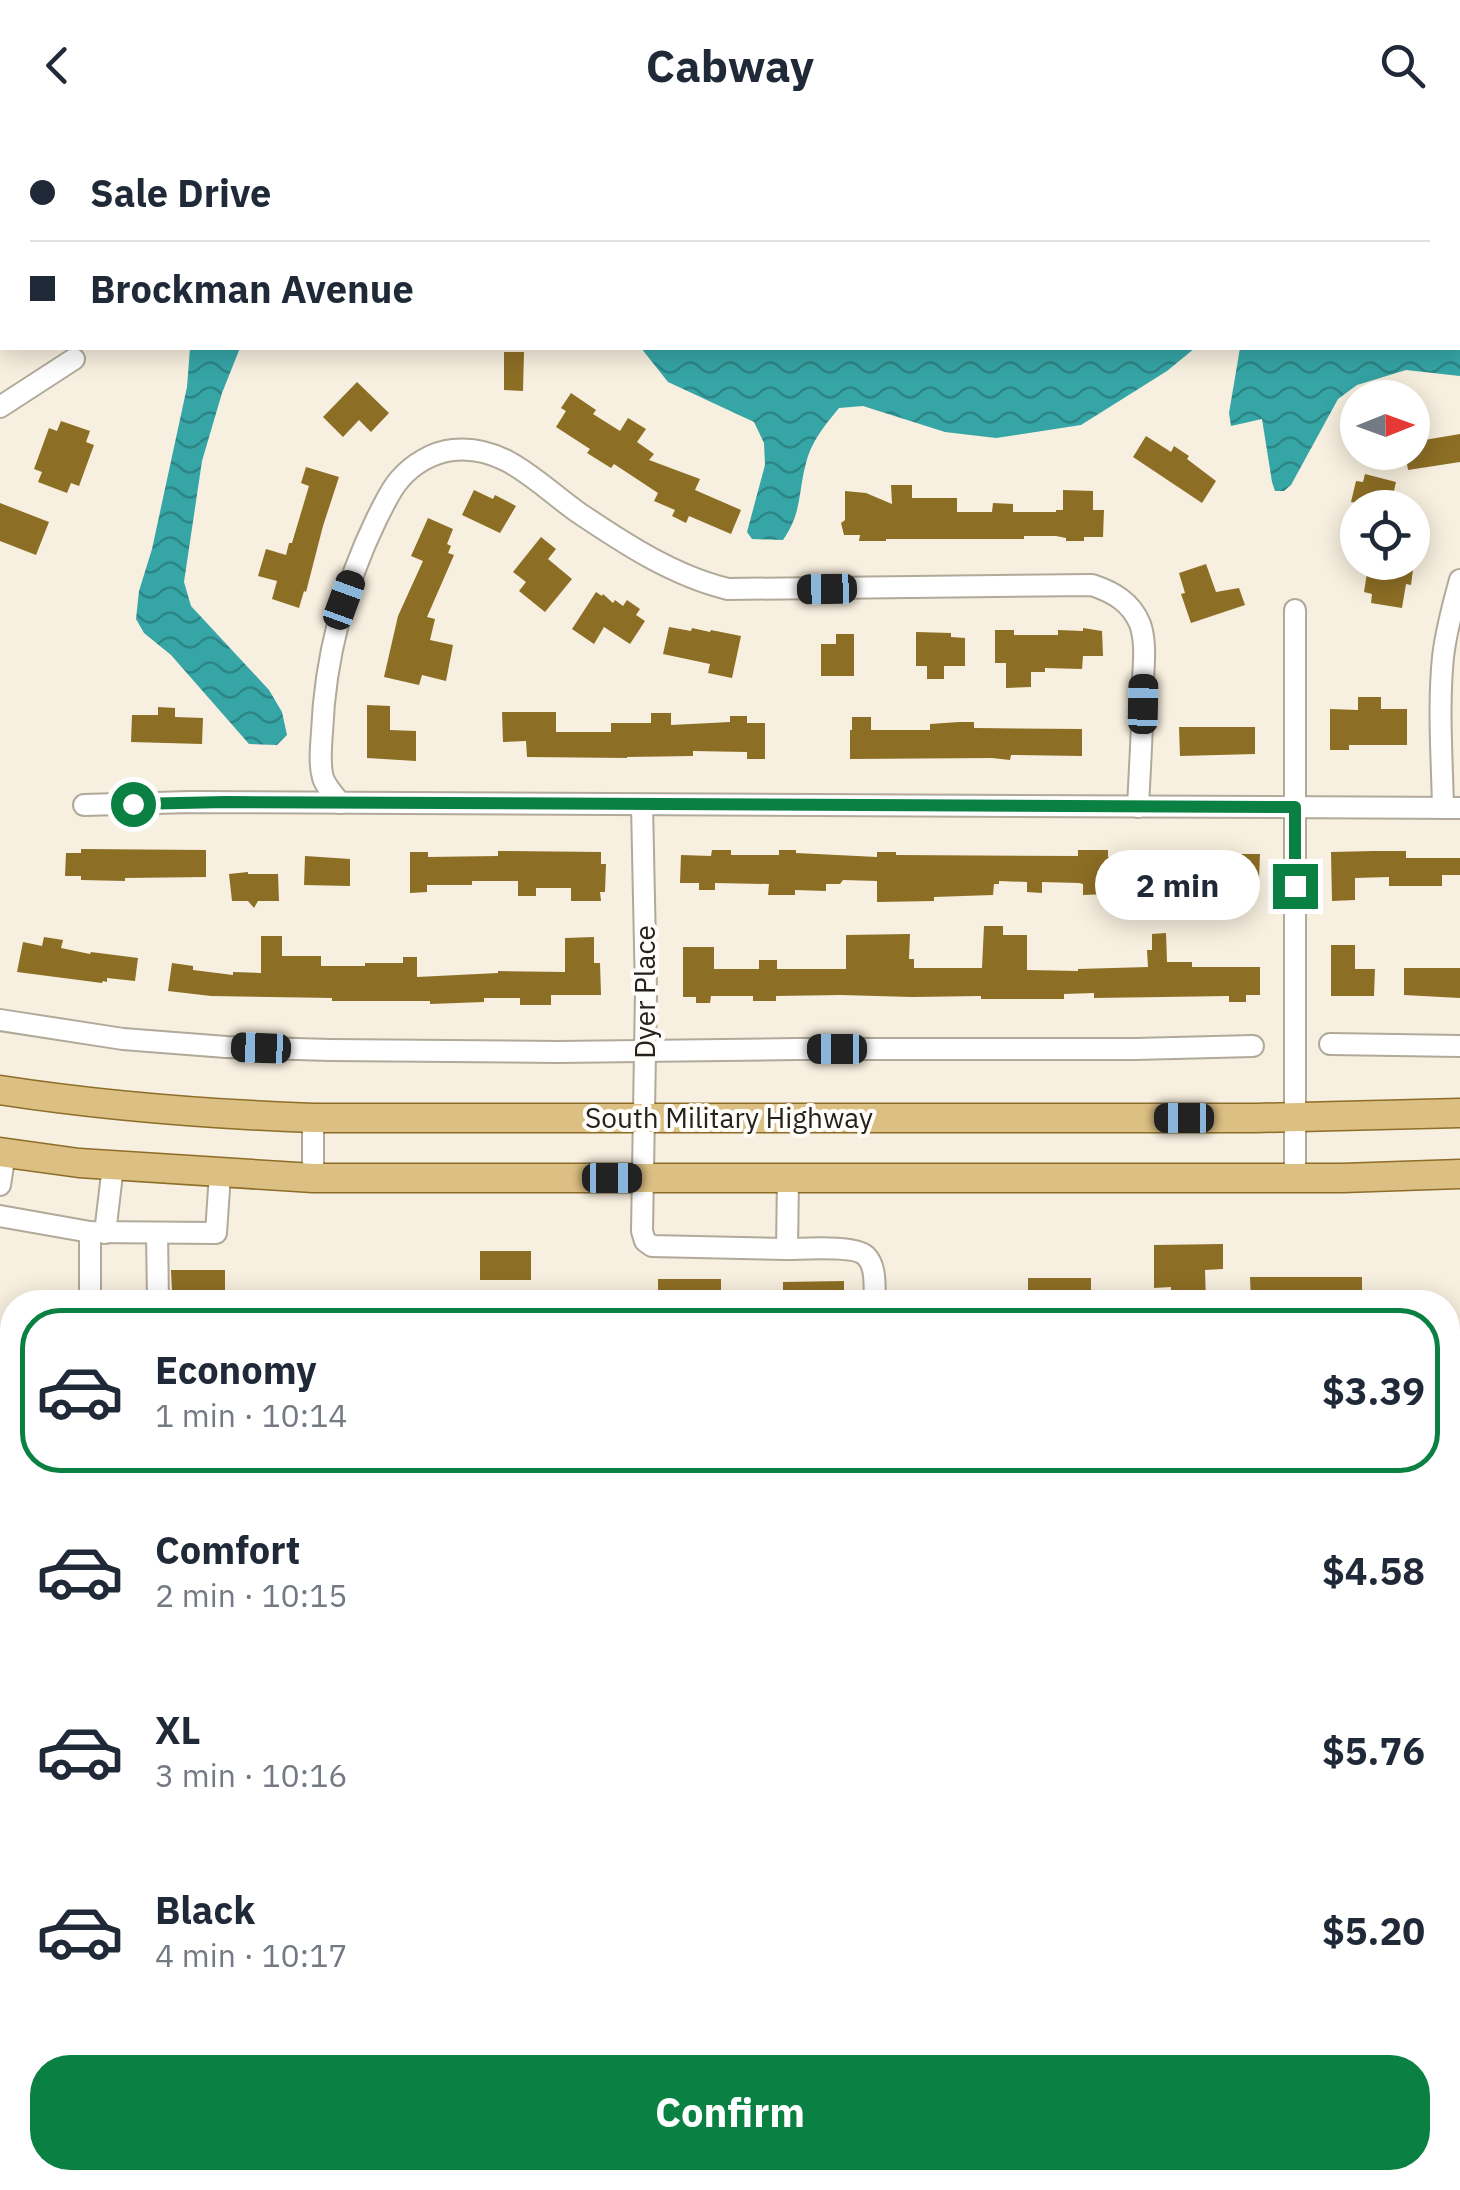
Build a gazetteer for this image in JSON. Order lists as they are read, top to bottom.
{
  "streets": {
    "main road": ["South Military Highway"],
    "street": ["Dyer Place"]
  },
  "crossings": [
    ["Dyer Place", "South Military Highway"]
  ],
  "north": "right",
  "page": {
    "header": "Cabway",
    "banner": ["Sale Drive", "Brockman Avenue"],
    "bubble": "2 min",
    "list": [
      {
        "name": "Economy",
        "note": "1 min · 10:14",
        "value": "$3.39"
      },
      {
        "name": "Comfort",
        "note": "2 min · 10:15",
        "value": "$4.58"
      },
      {
        "name": "XL",
        "note": "3 min · 10:16",
        "value": "$5.76"
      },
      {
        "name": "Black",
        "note": "4 min · 10:17",
        "value": "$5.20"
      }
    ],
    "buttons": "Confirm"
  }
}
